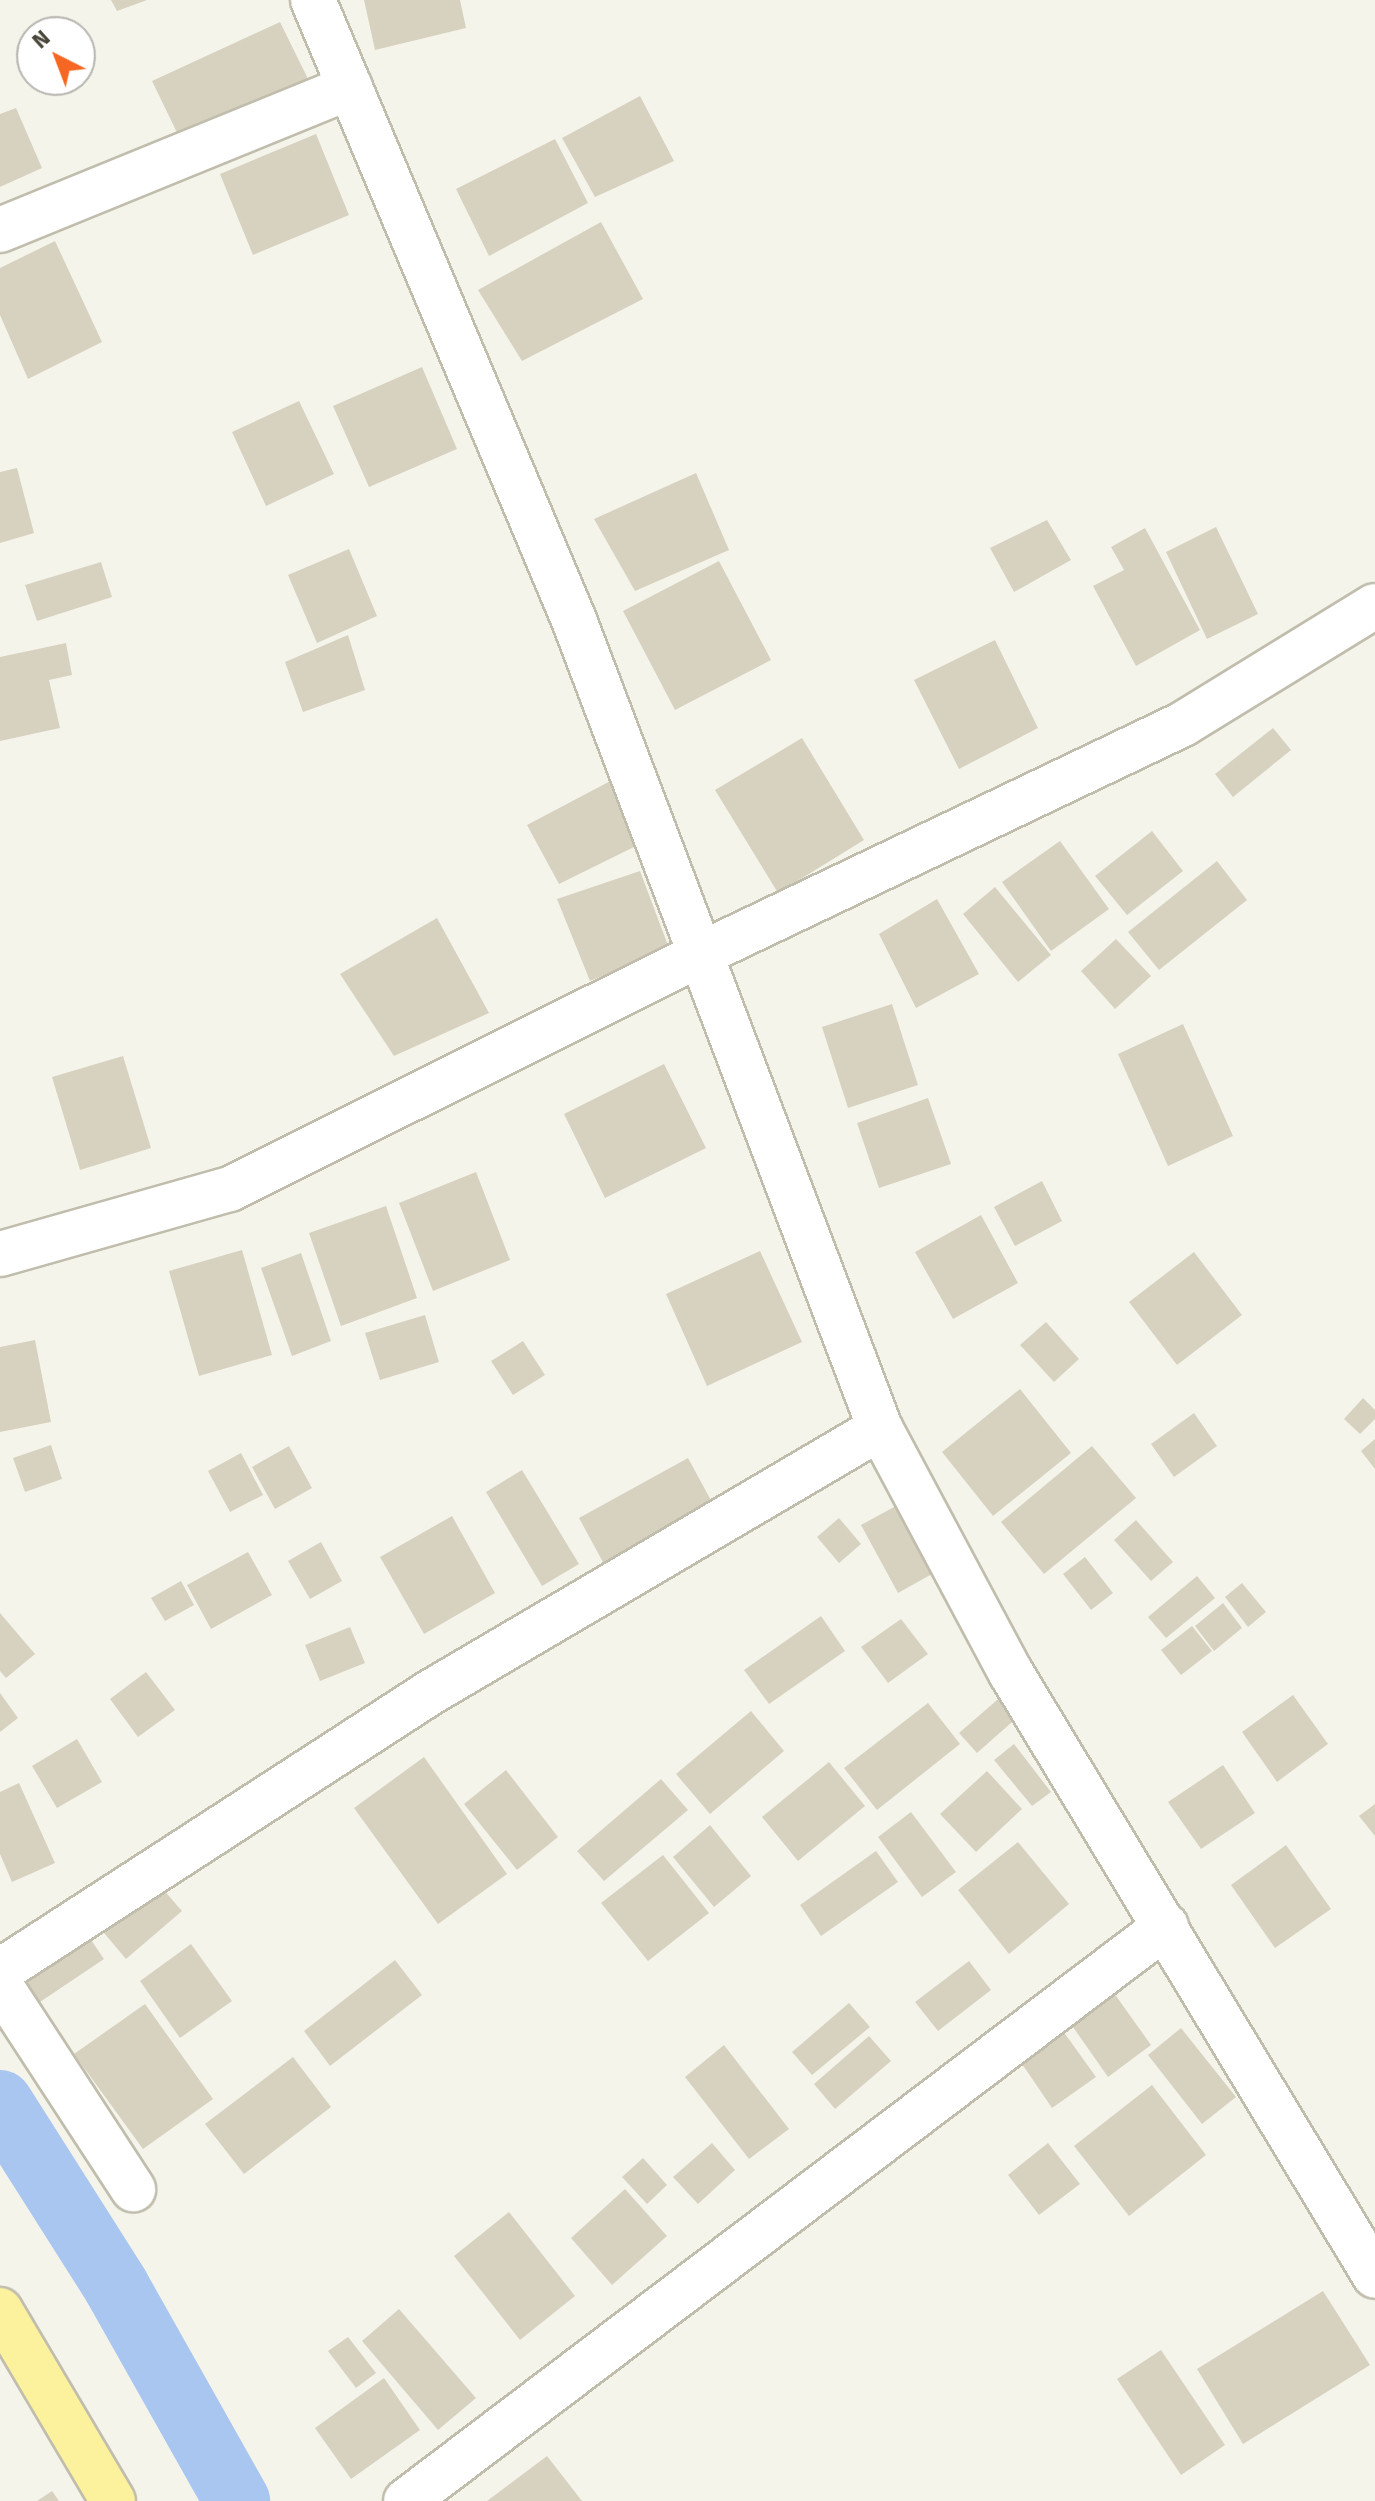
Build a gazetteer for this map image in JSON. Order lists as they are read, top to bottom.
{
  "north": "top left"
}
